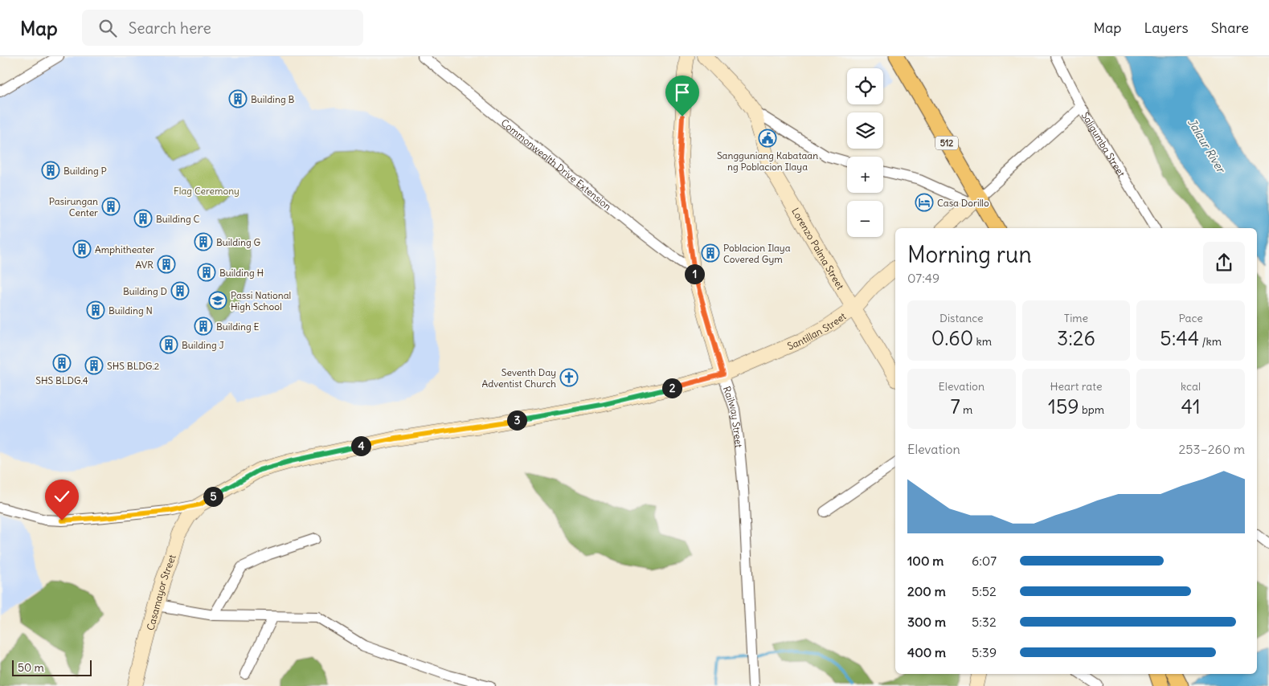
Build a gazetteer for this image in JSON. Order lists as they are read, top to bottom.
{
  "streets": {
    "main road": ["512"],
    "street": [
      "Saligumba Street",
      "Commonwealth Drive Extension",
      "Lorenzo Palma Street",
      "Santillan Street",
      "Railway Street",
      "Casamayor Street"
    ]
  },
  "crossings": [
    ["Commonwealth Drive Extension", "Railway Street"],
    ["Lorenzo Palma Street", "Santillan Street"],
    ["Santillan Street", "Railway Street"],
    ["Santillan Street", "Casamayor Street"]
  ],
  "water": ["Jalaur River"],
  "parks": ["Flag Ceremony"],
  "places": {
    "building": [
      "Building B",
      "Building P",
      "Pasirungan Center",
      "Building C",
      "Building G",
      "Amphitheater",
      "Poblacion Ilaya Covered Gym",
      "AVR",
      "Building H",
      "Building D",
      "Building N",
      "Building E",
      "Building J",
      "SHS BLDG.4",
      "SHS BLDG.2"
    ],
    "public building": ["Sangguniang Kabataan ng Poblacion Ilaya"],
    "hotel": ["Casa Dorillo"],
    "school or university": ["Passi National High School"],
    "church": ["Seventh Day Adventist Church"]
  },
  "scale_bar": "50 m",
  "page": {
    "header": "Map",
    "search": "Search here",
    "nav": ["Map", "Layers", "Share"],
    "map_buttons": ["+", "−"],
    "heading": ["Morning run", "07:49"],
    "pins": [
      "1",
      "2",
      "3",
      "4",
      "5"
    ],
    "stats": [
      ["Distance", "0.60 km"],
      ["Time", "3:26"],
      ["Pace", "5:44 /km"],
      ["Elevation", "7 m"],
      ["Heart rate", "159 bpm"],
      ["kcal", "41"]
    ],
    "chart": ["Elevation", "253–260 m"],
    "list": [
      {
        "name": "100 m",
        "note": "6:07"
      },
      {
        "name": "200 m",
        "note": "5:52"
      },
      {
        "name": "300 m",
        "note": "5:32"
      },
      {
        "name": "400 m",
        "note": "5:39"
      }
    ],
    "scale": "50 m"
  }
}
